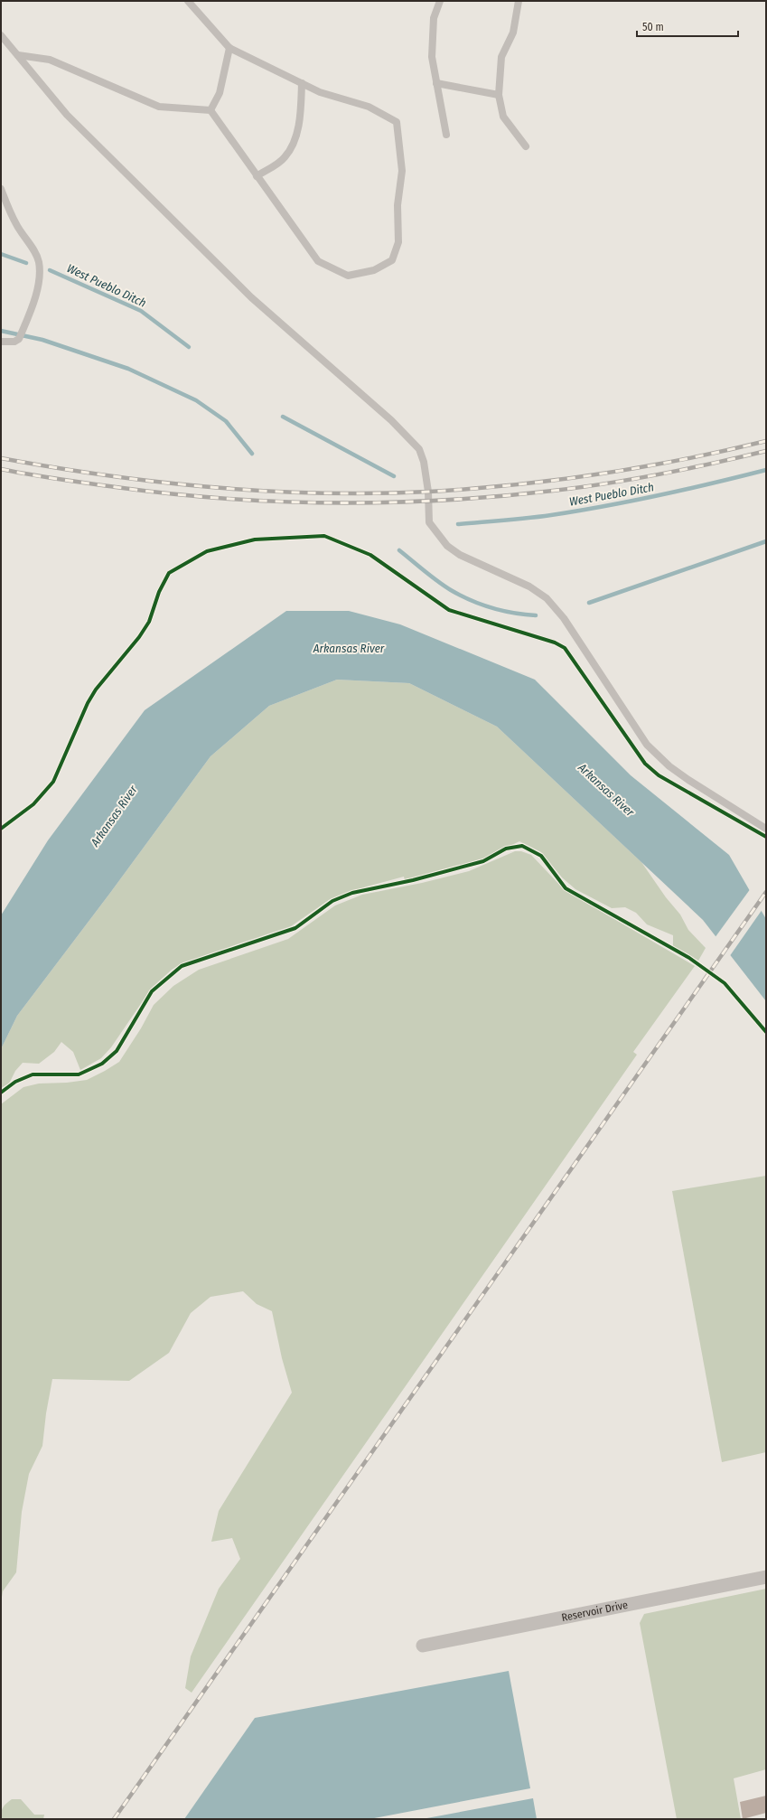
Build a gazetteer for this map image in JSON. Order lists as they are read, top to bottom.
{
  "streets": {
    "street": ["Reservoir Drive"]
  },
  "water": ["West Pueblo Ditch", "Arkansas River"],
  "scale_bar": "50 m"
}
